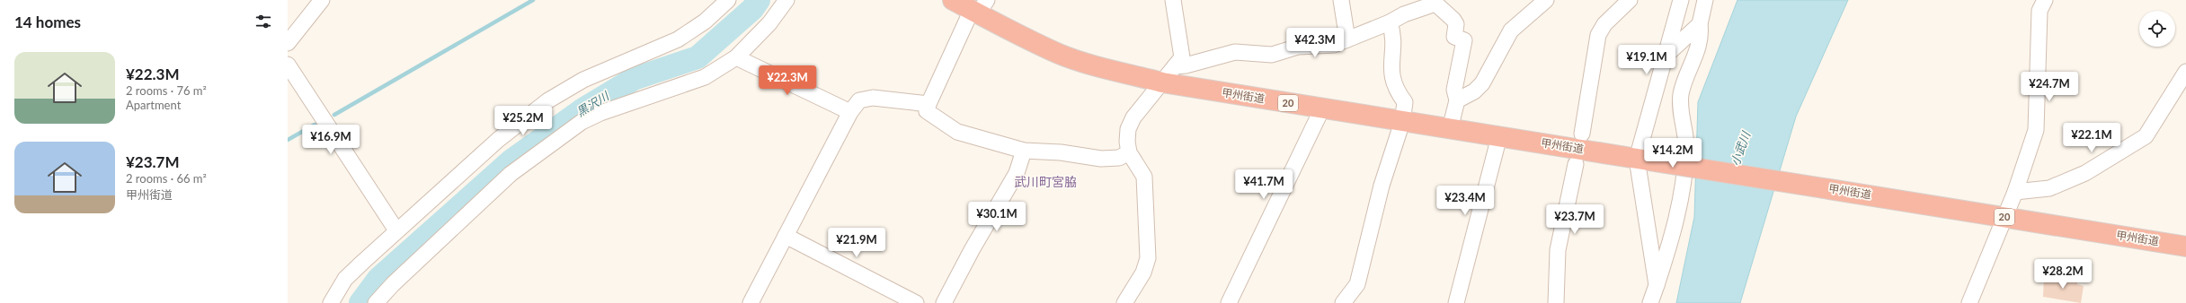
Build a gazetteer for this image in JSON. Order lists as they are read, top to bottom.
{
  "streets": {
    "highway": ["甲州街道", "20"]
  },
  "districts": ["武川町宮脇"],
  "water": ["黒沢川", "小武川"],
  "page": {
    "heading": "14 homes",
    "price": [
      "¥42.3M",
      "¥19.1M",
      "¥22.3M",
      "¥24.7M",
      "¥25.2M",
      "¥22.1M",
      "¥16.9M",
      "¥14.2M",
      "¥41.7M",
      "¥23.4M",
      "¥30.1M",
      "¥23.7M",
      "¥21.9M",
      "¥28.2M"
    ],
    "list": [
      {
        "name": "¥22.3M",
        "note": "2 rooms · 76 m² · Apartment"
      },
      {
        "name": "¥23.7M",
        "note": "2 rooms · 66 m² · 甲州街道"
      }
    ]
  }
}
